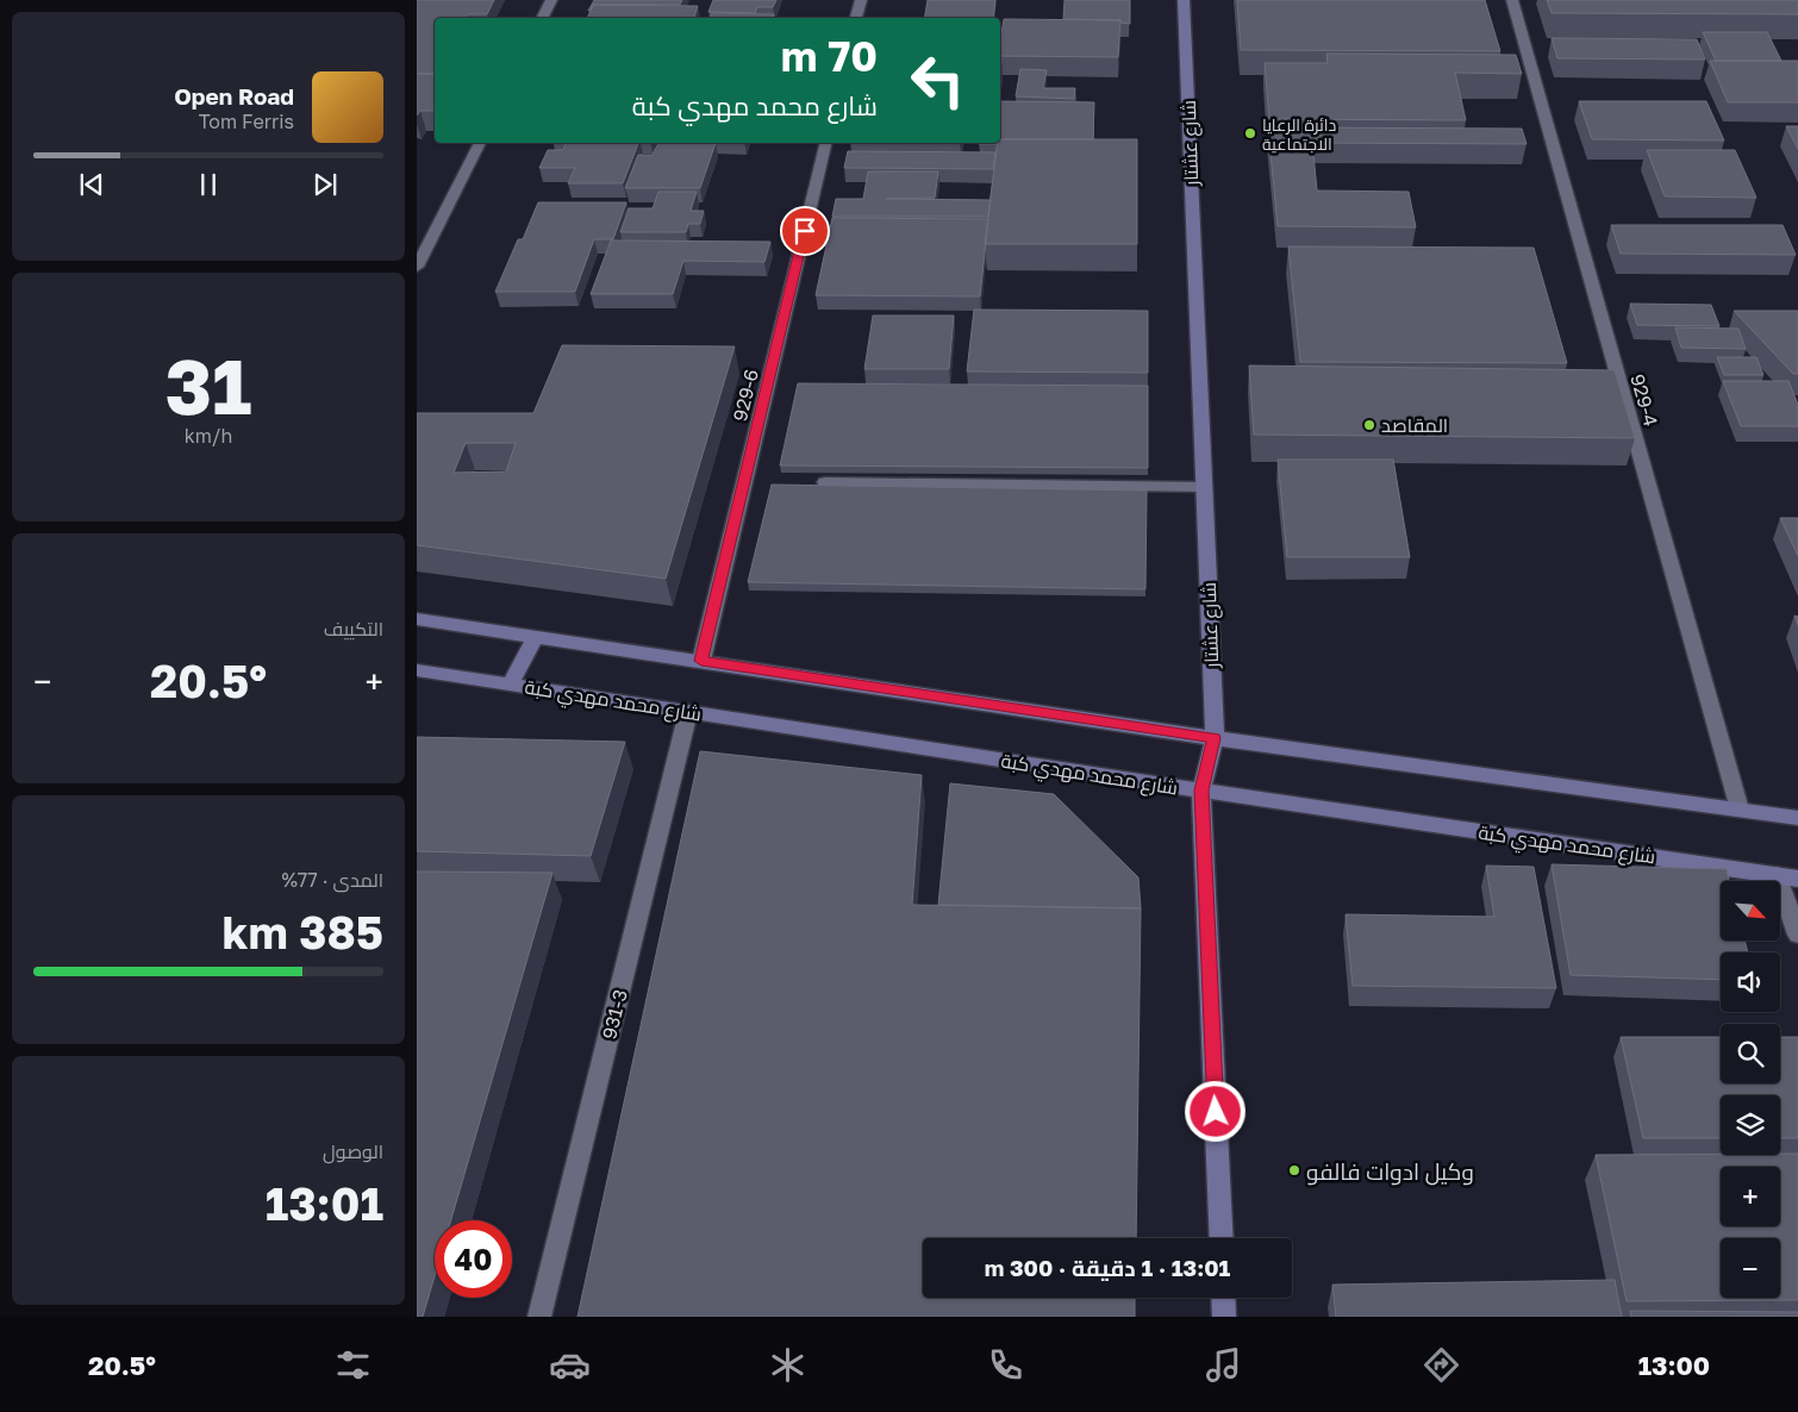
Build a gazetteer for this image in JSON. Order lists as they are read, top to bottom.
{
  "streets": {
    "street": [
      "شارع عشتار",
      "929-6",
      "929-4",
      "شارع محمد مهدي كبة",
      "931-3"
    ]
  },
  "crossings": [
    ["شارع عشتار", "شارع محمد مهدي كبة"],
    ["شارع محمد مهدي كبة", "931-3"]
  ],
  "places": ["دائرة الرعايا الاجتماعية", "المقاصد", "وكيل ادوات فالفو"],
  "north": "bottom right",
  "page": {
    "turn": ["70 m", "شارع محمد مهدي كبة"],
    "song": ["Open Road", "Tom Ferris"],
    "tile": [
      ["31", "km/h"],
      "التكييف",
      ["المدى · 77%", "385 km"],
      ["الوصول", "13:01"]
    ],
    "heat": ["−", "20.5°", "+"],
    "map_buttons": ["+", "−"],
    "limit": "40",
    "trip": "13:01 · 1 دقيقة · 300 m",
    "tabs": ["13:00", "20.5°"]
  }
}
